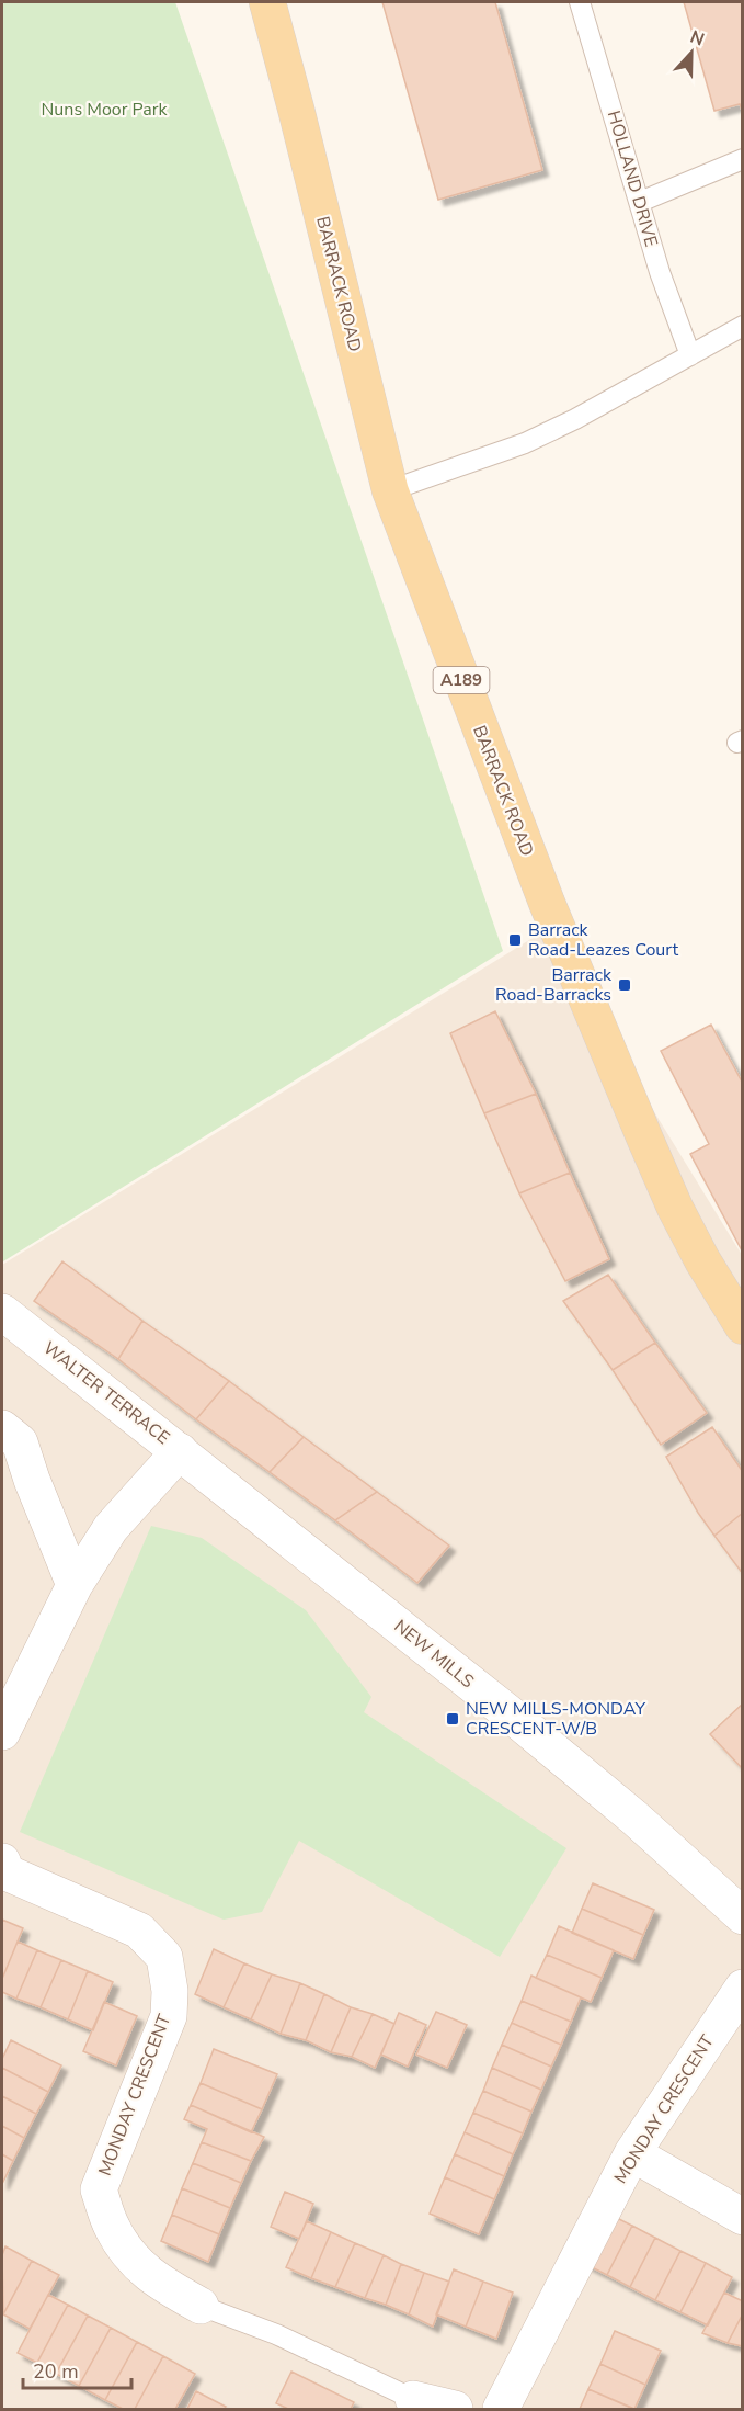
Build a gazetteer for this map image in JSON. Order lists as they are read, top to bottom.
{
  "streets": {
    "main road": ["BARRACK ROAD", "A189"],
    "street": ["WALTER TERRACE", "NEW MILLS", "MONDAY CRESCENT"],
    "lane": ["HOLLAND DRIVE"]
  },
  "crossings": [
    ["WALTER TERRACE", "NEW MILLS"]
  ],
  "parks": ["Nuns Moor Park"],
  "places": {
    "transit": ["Barrack Road-Leazes Court", "Barrack Road-Barracks", "NEW MILLS-MONDAY CRESCENT-W/B"]
  },
  "scale_bar": "20 m",
  "north": "top"
}
